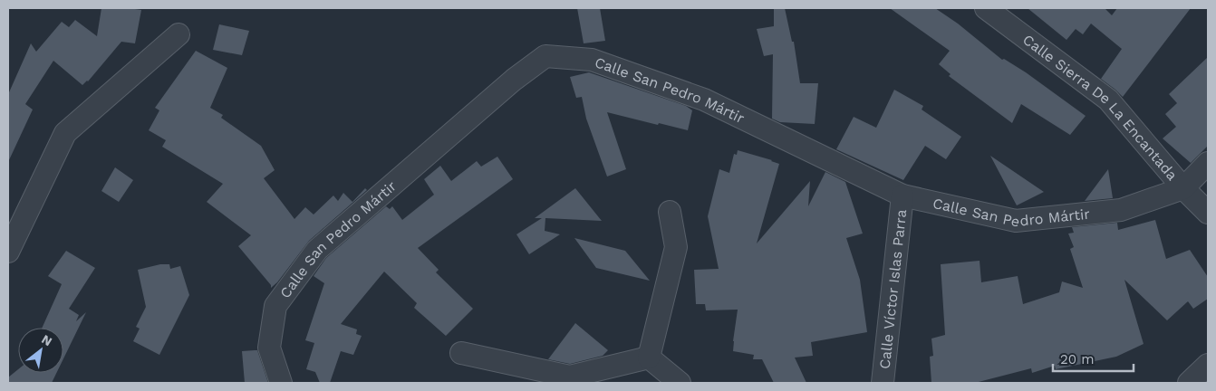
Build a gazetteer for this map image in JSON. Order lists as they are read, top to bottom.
{
  "streets": {
    "street": ["Calle San Pedro Mártir", "Calle Sierra De La Encantada", "Calle Víctor Islas Parra"]
  },
  "crossings": [
    ["Calle San Pedro Mártir", "Calle Sierra De La Encantada"],
    ["Calle San Pedro Mártir", "Calle Víctor Islas Parra"]
  ],
  "scale_bar": "20 m",
  "north": "top right"
}
